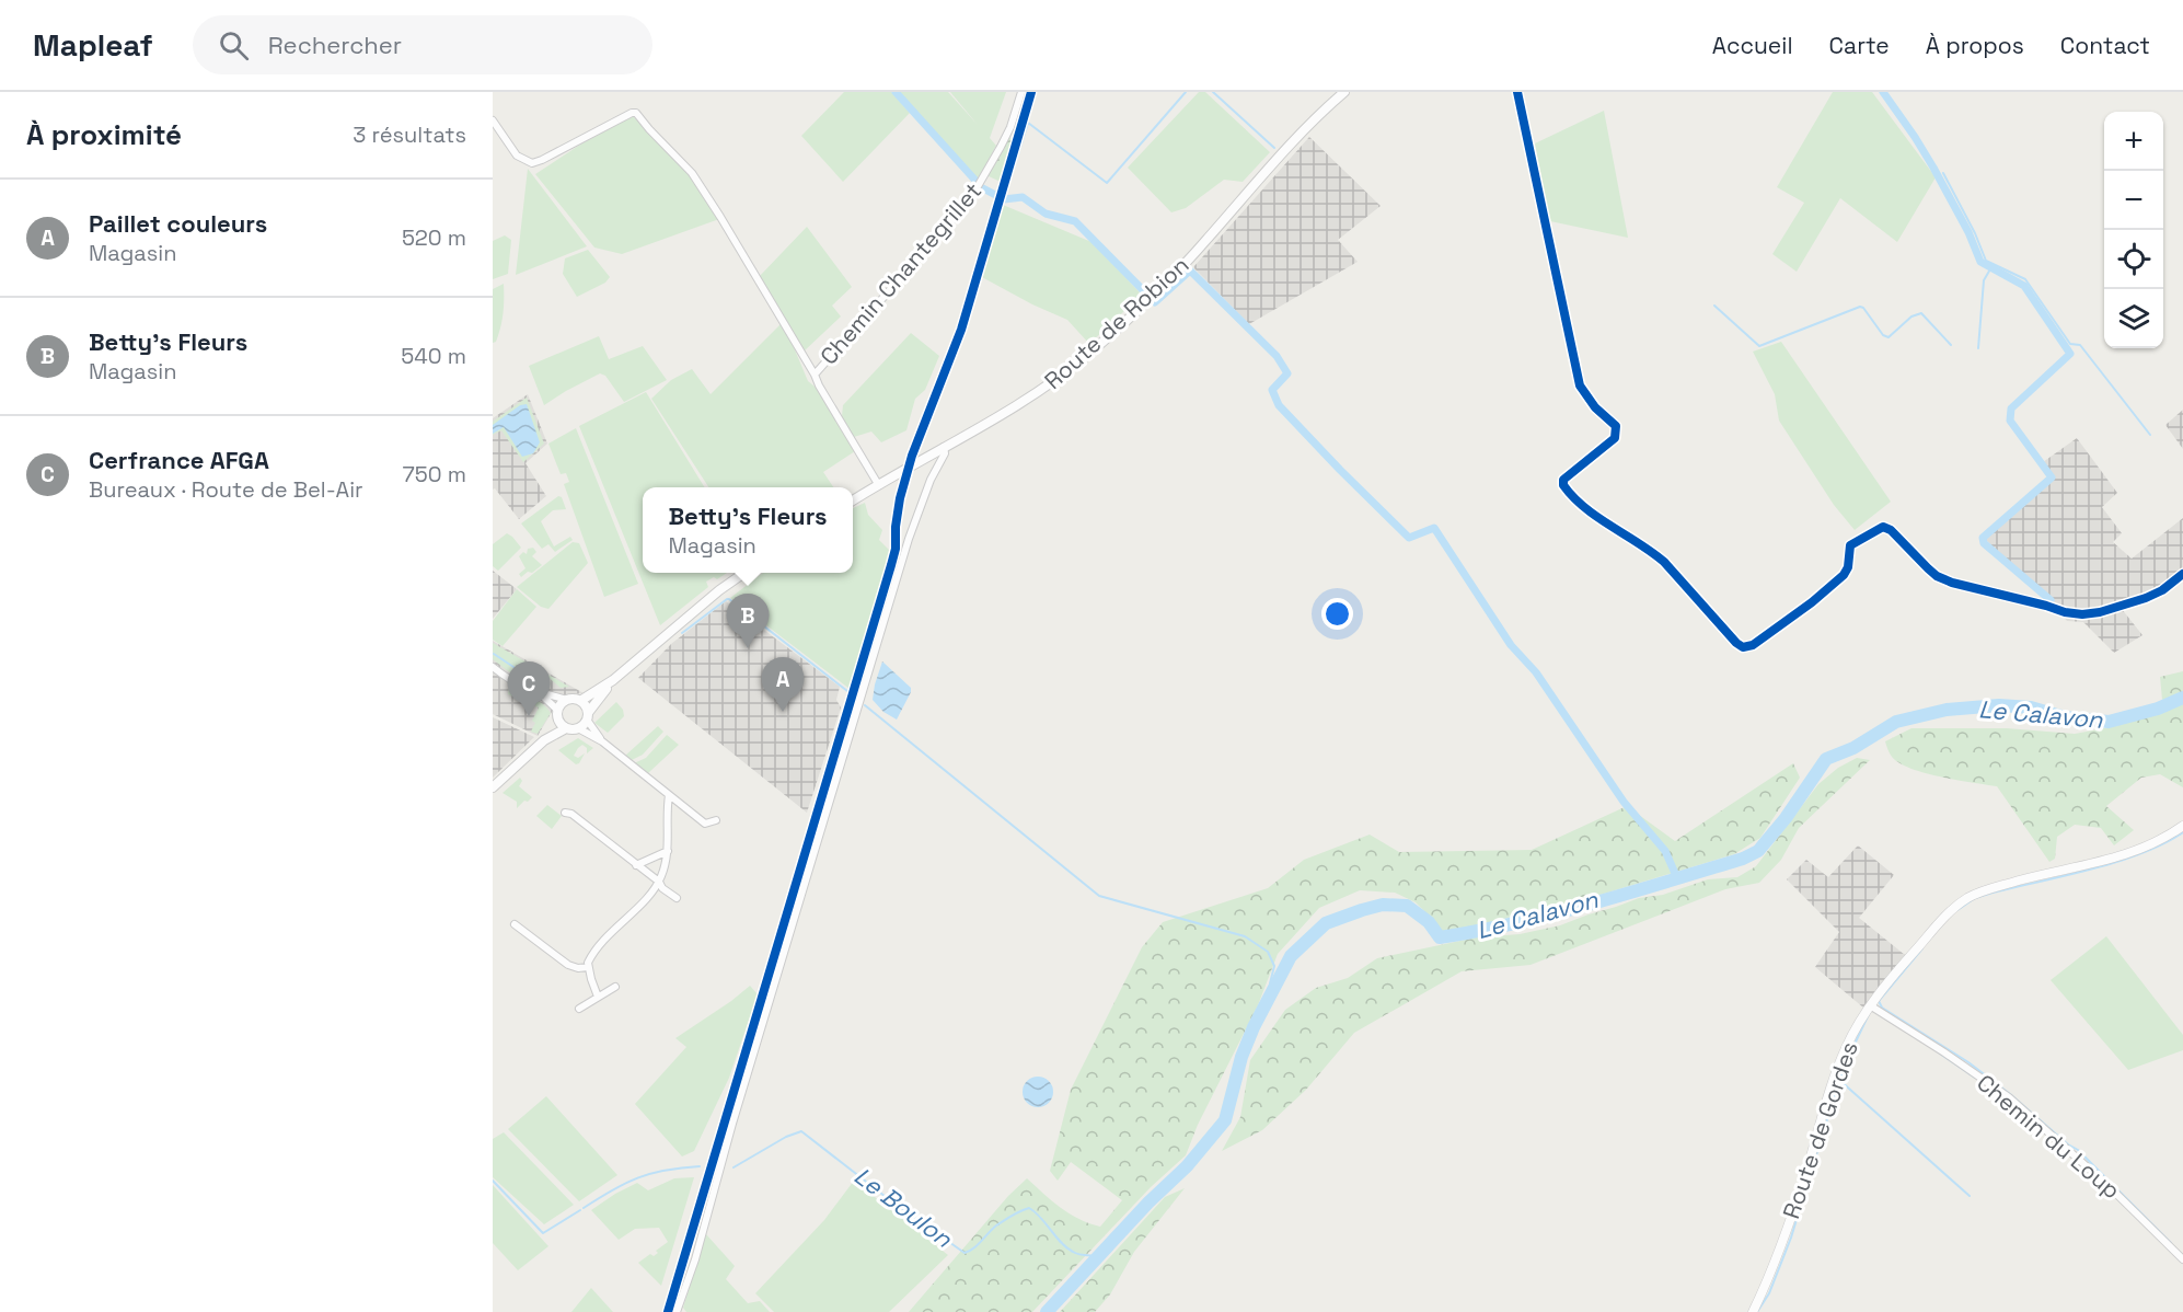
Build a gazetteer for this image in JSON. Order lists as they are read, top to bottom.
{
  "streets": {
    "main road": ["Route de Robion"],
    "street": ["Chemin Chantegrillet", "Route de Gordes", "Chemin du Loup"]
  },
  "crossings": [
    ["Chemin Chantegrillet", "Route de Robion"],
    ["Route de Gordes", "Chemin du Loup"]
  ],
  "water": ["Le Calavon", "Le Boulon"],
  "page": {
    "header": "Mapleaf",
    "search": "Rechercher",
    "nav": [
      "Accueil",
      "Carte",
      "À propos",
      "Contact"
    ],
    "heading": ["À proximité", "3 résultats"],
    "map_buttons": ["+", "−"],
    "list": [
      {
        "mark": "A",
        "name": "Paillet couleurs",
        "note": "Magasin",
        "value": "520 m"
      },
      {
        "mark": "B",
        "name": "Betty's Fleurs",
        "note": "Magasin",
        "value": "540 m"
      },
      {
        "mark": "C",
        "name": "Cerfrance AFGA",
        "note": "Bureaux · Route de Bel-Air",
        "value": "750 m"
      }
    ],
    "popup": ["Betty's Fleurs", "Magasin"],
    "pins": ["B", "A", "C"]
  }
}
